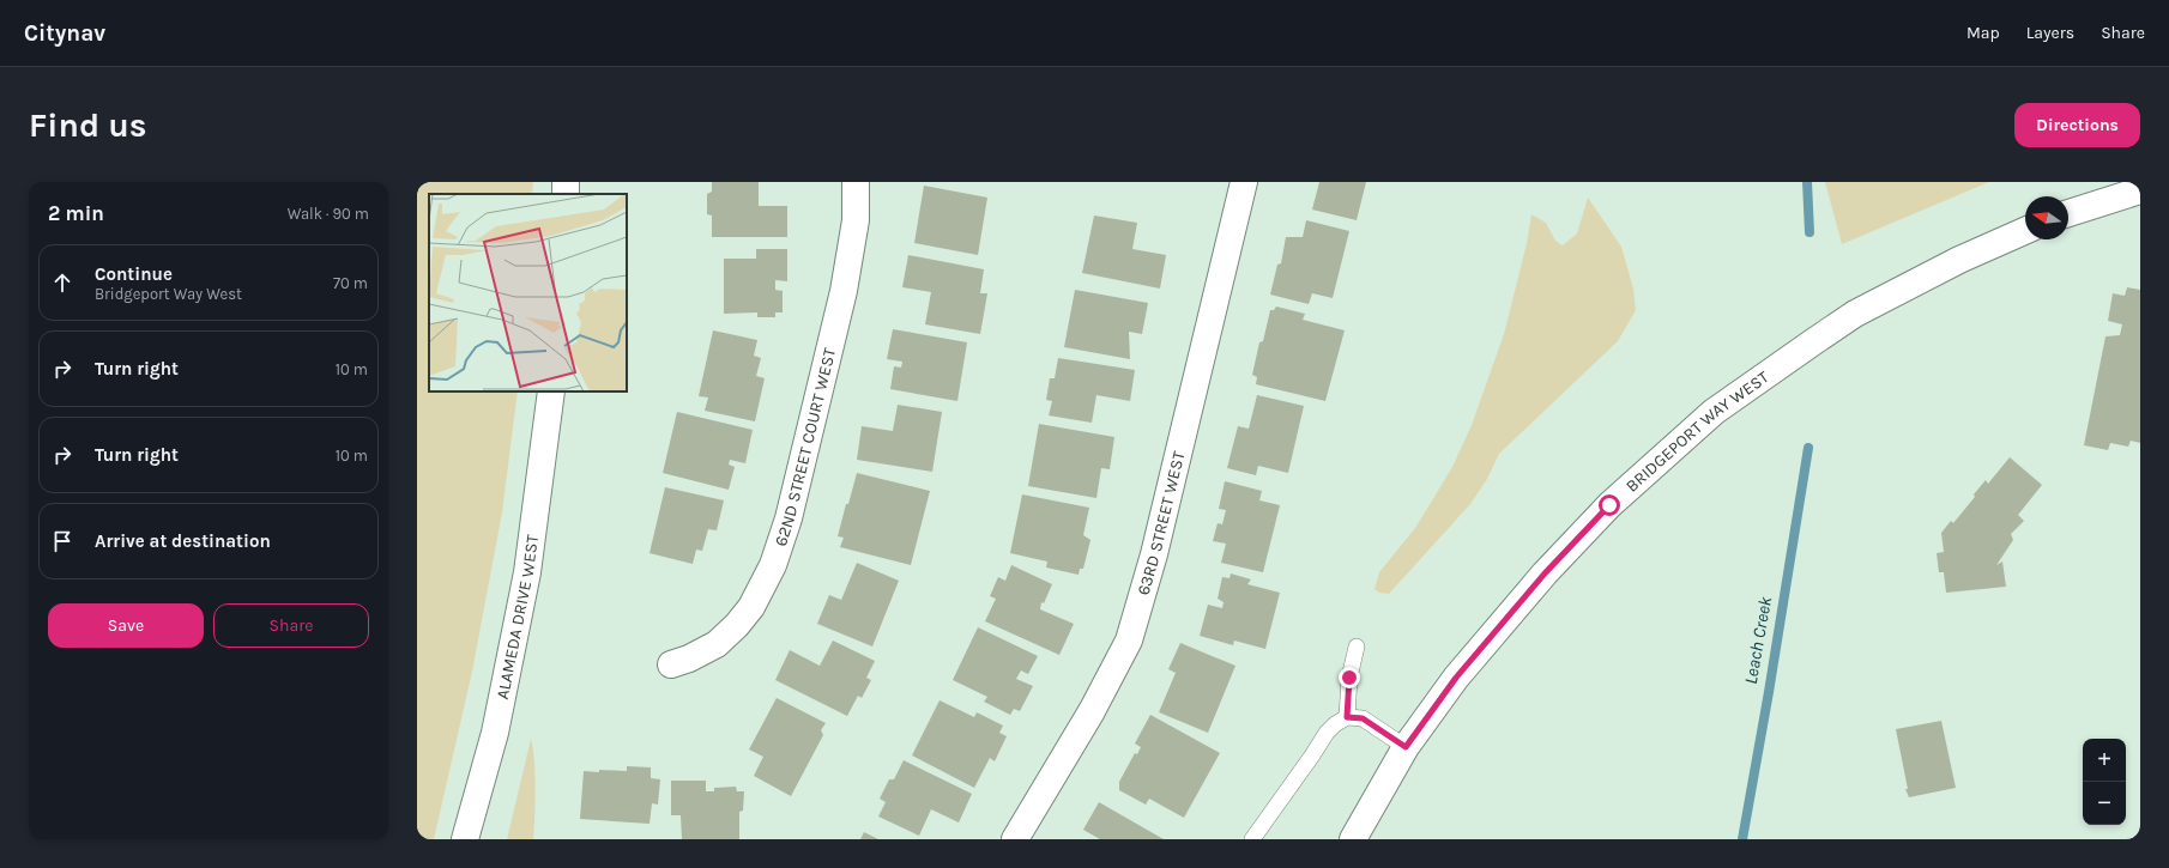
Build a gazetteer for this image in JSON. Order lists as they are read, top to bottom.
{
  "streets": {
    "street": [
      "BRIDGEPORT WAY WEST",
      "62ND STREET COURT WEST",
      "63RD STREET WEST",
      "ALAMEDA DRIVE WEST"
    ]
  },
  "water": ["Leach Creek"],
  "north": "left",
  "page": {
    "header": "Citynav",
    "nav": ["Map", "Layers", "Share"],
    "buttons": [
      "Directions",
      ["Save", "Share"]
    ],
    "title": "Find us",
    "heading": ["2 min", "Walk · 90 m"],
    "list": [
      ["Continue", "Bridgeport Way West", "70 m"],
      ["Turn right", "10 m"],
      ["Turn right", "10 m"],
      "Arrive at destination"
    ],
    "map_buttons": ["+", "−"]
  }
}
